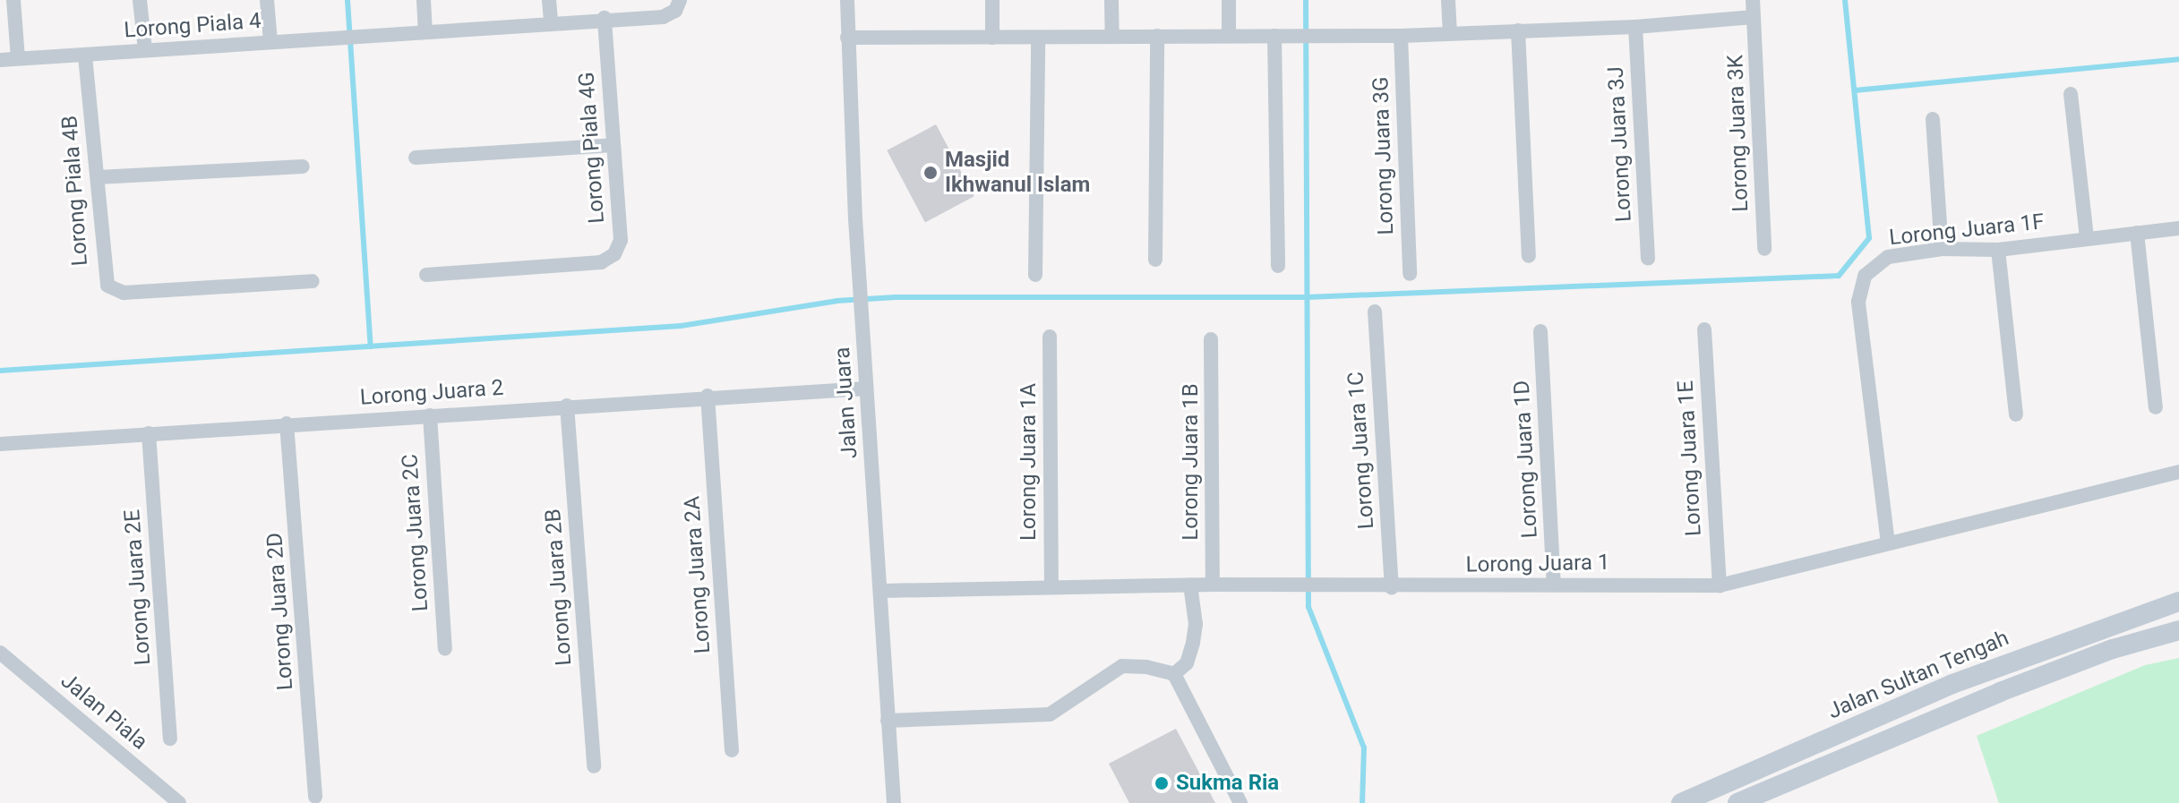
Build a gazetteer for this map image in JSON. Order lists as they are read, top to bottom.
{
  "streets": {
    "main road": ["Jalan Sultan Tengah"],
    "street": [
      "Lorong Piala 4",
      "Lorong Juara 3K",
      "Lorong Juara 3J",
      "Lorong Piala 4G",
      "Lorong Juara 3G",
      "Lorong Piala 4B",
      "Lorong Juara 1F",
      "Lorong Juara 2",
      "Jalan Juara",
      "Lorong Juara 1C",
      "Lorong Juara 1E",
      "Lorong Juara 1D",
      "Lorong Juara 1A",
      "Lorong Juara 1B",
      "Lorong Juara 2C",
      "Lorong Juara 1",
      "Lorong Juara 2A",
      "Lorong Juara 2E",
      "Lorong Juara 2B",
      "Lorong Juara 2D",
      "Jalan Piala"
    ]
  },
  "crossings": [
    ["Lorong Piala 4", "Lorong Piala 4G"],
    ["Lorong Piala 4", "Lorong Piala 4B"],
    ["Lorong Juara 1F", "Lorong Juara 1"],
    ["Lorong Juara 2", "Jalan Juara"],
    ["Lorong Juara 2", "Lorong Juara 2C"],
    ["Lorong Juara 2", "Lorong Juara 2A"],
    ["Lorong Juara 2", "Lorong Juara 2E"],
    ["Lorong Juara 2", "Lorong Juara 2B"],
    ["Lorong Juara 2", "Lorong Juara 2D"],
    ["Jalan Juara", "Lorong Juara 1"],
    ["Lorong Juara 1C", "Lorong Juara 1"],
    ["Lorong Juara 1E", "Lorong Juara 1"],
    ["Lorong Juara 1D", "Lorong Juara 1"],
    ["Lorong Juara 1A", "Lorong Juara 1"],
    ["Lorong Juara 1B", "Lorong Juara 1"]
  ],
  "places": ["Masjid Ikhwanul Islam", "Sukma Ria"]
}
